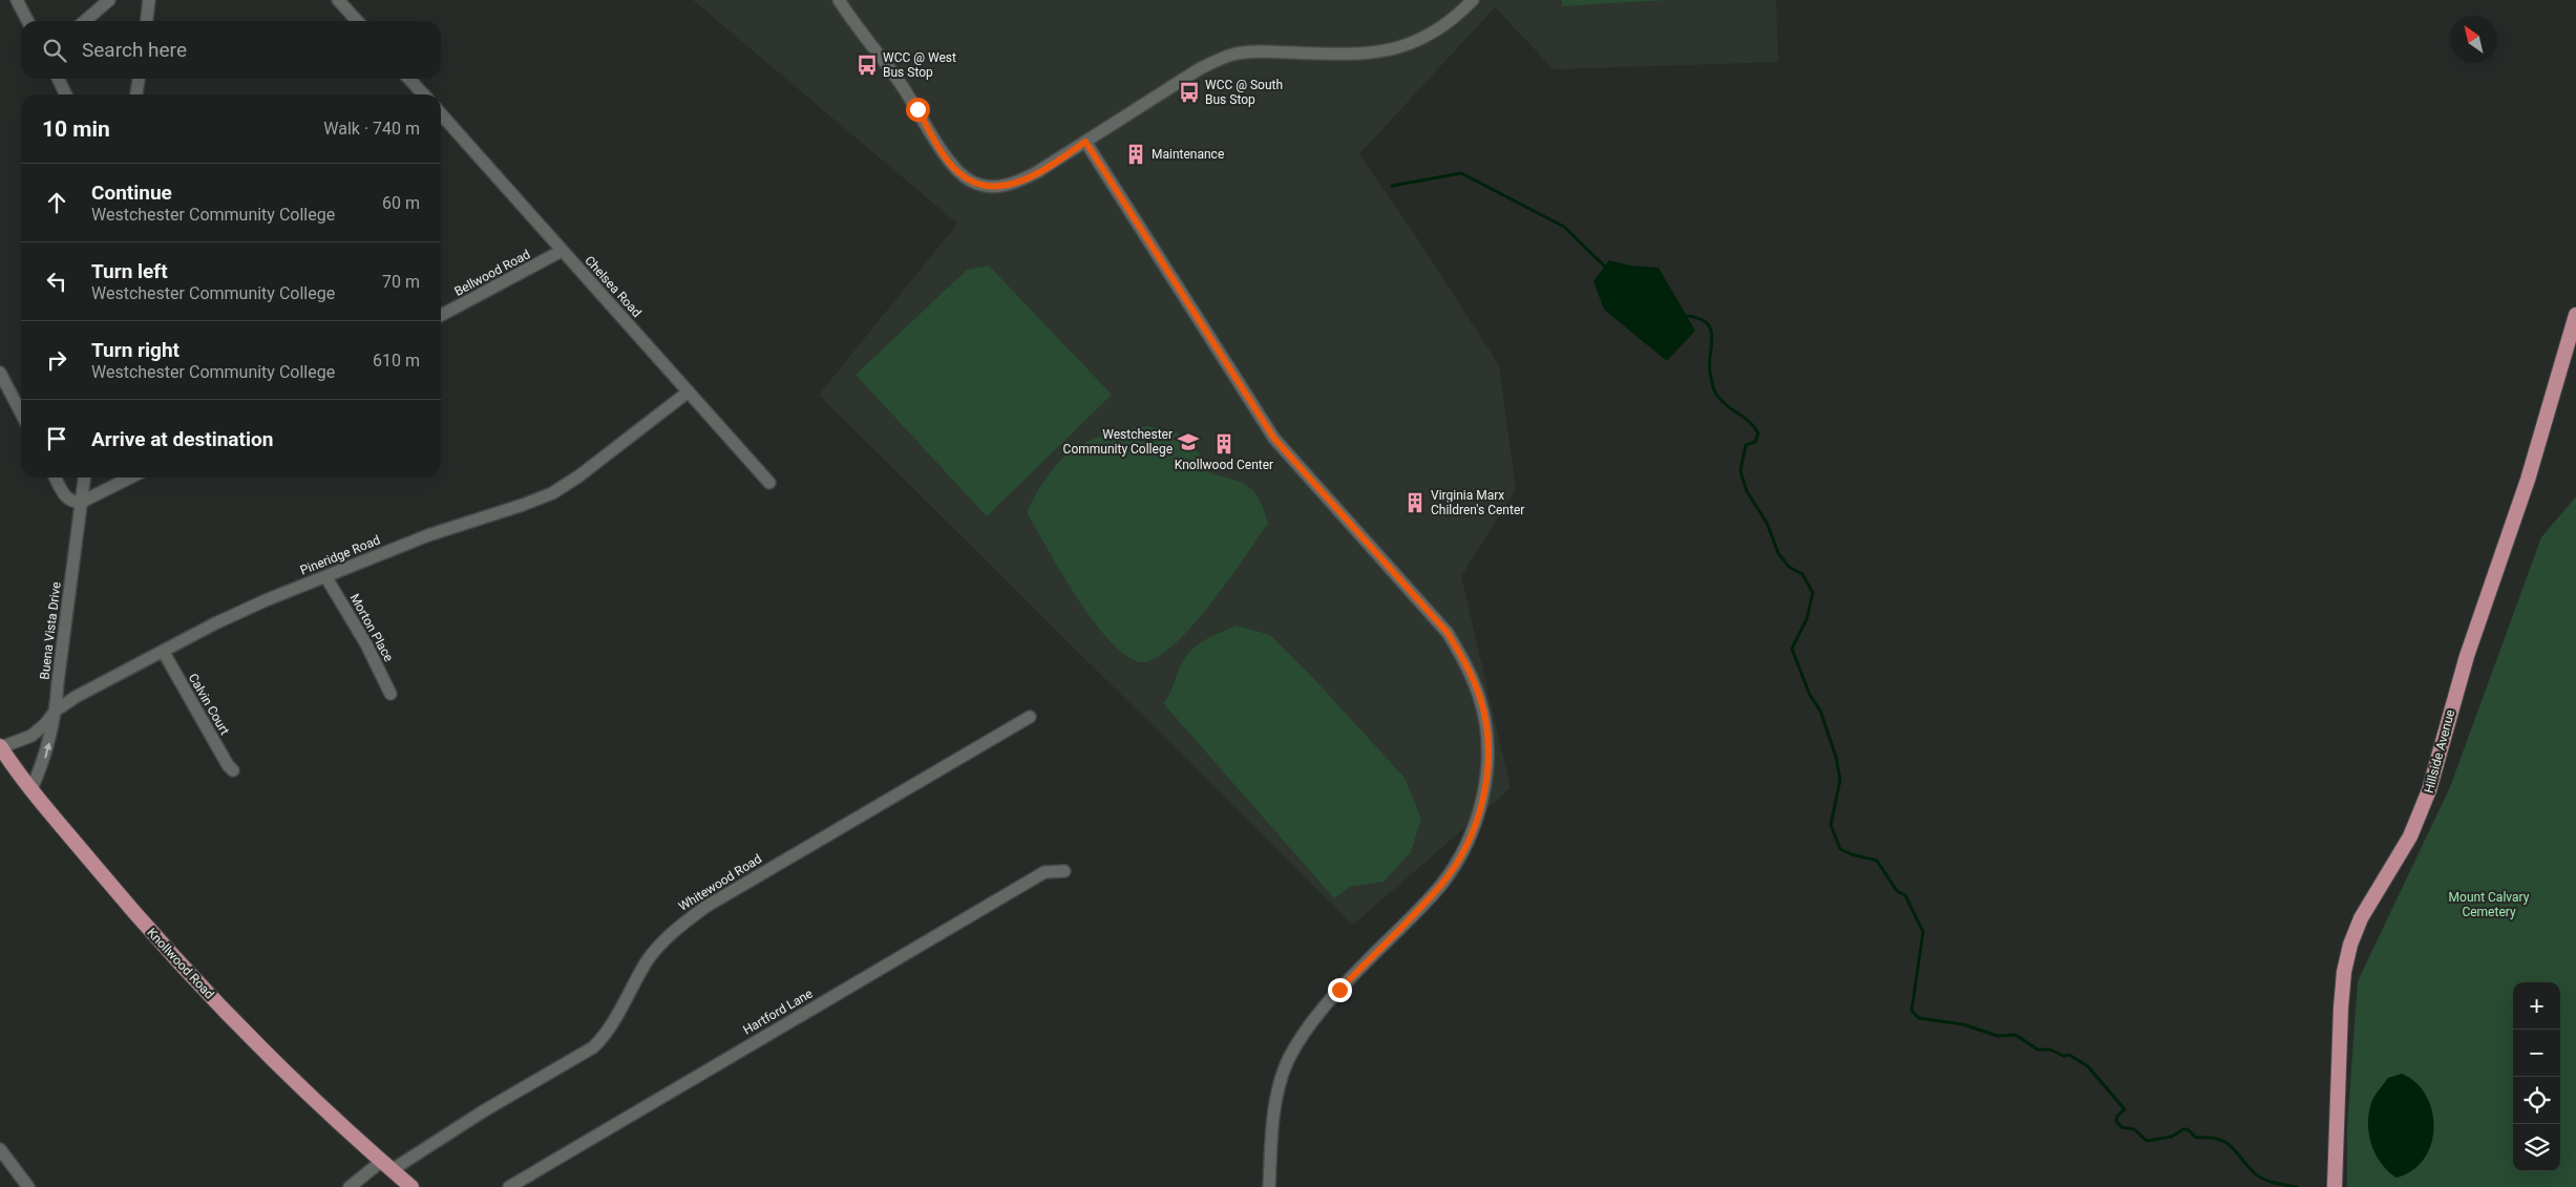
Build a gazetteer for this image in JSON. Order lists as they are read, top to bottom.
{
  "streets": {
    "main road": ["Hillside Avenue", "Knollwood Road"],
    "street": [
      "Bellwood Road",
      "Chelsea Road",
      "Pineridge Road",
      "Morton Place",
      "Buena Vista Drive",
      "Calvin Court",
      "Whitewood Road",
      "Hartford Lane"
    ]
  },
  "crossings": [
    ["Bellwood Road", "Chelsea Road"],
    ["Chelsea Road", "Pineridge Road"],
    ["Pineridge Road", "Morton Place"],
    ["Pineridge Road", "Buena Vista Drive"],
    ["Pineridge Road", "Calvin Court"],
    ["Pineridge Road", "Knollwood Road"],
    ["Buena Vista Drive", "Knollwood Road"],
    ["Whitewood Road", "Knollwood Road"]
  ],
  "parks": ["Mount Calvary Cemetery"],
  "places": {
    "bus stop": ["WCC @ West Bus Stop", "WCC @ South Bus Stop"],
    "building": ["Maintenance", "Knollwood Center", "Virginia Marx Children's Center"],
    "school or university": ["Westchester Community College"]
  },
  "north": "top left",
  "page": {
    "search": "Search here",
    "heading": ["10 min", "Walk · 740 m"],
    "list": [
      ["Continue", "Westchester Community College", "60 m"],
      ["Turn left", "Westchester Community College", "70 m"],
      ["Turn right", "Westchester Community College", "610 m"],
      "Arrive at destination"
    ],
    "map_buttons": ["+", "−"]
  }
}
